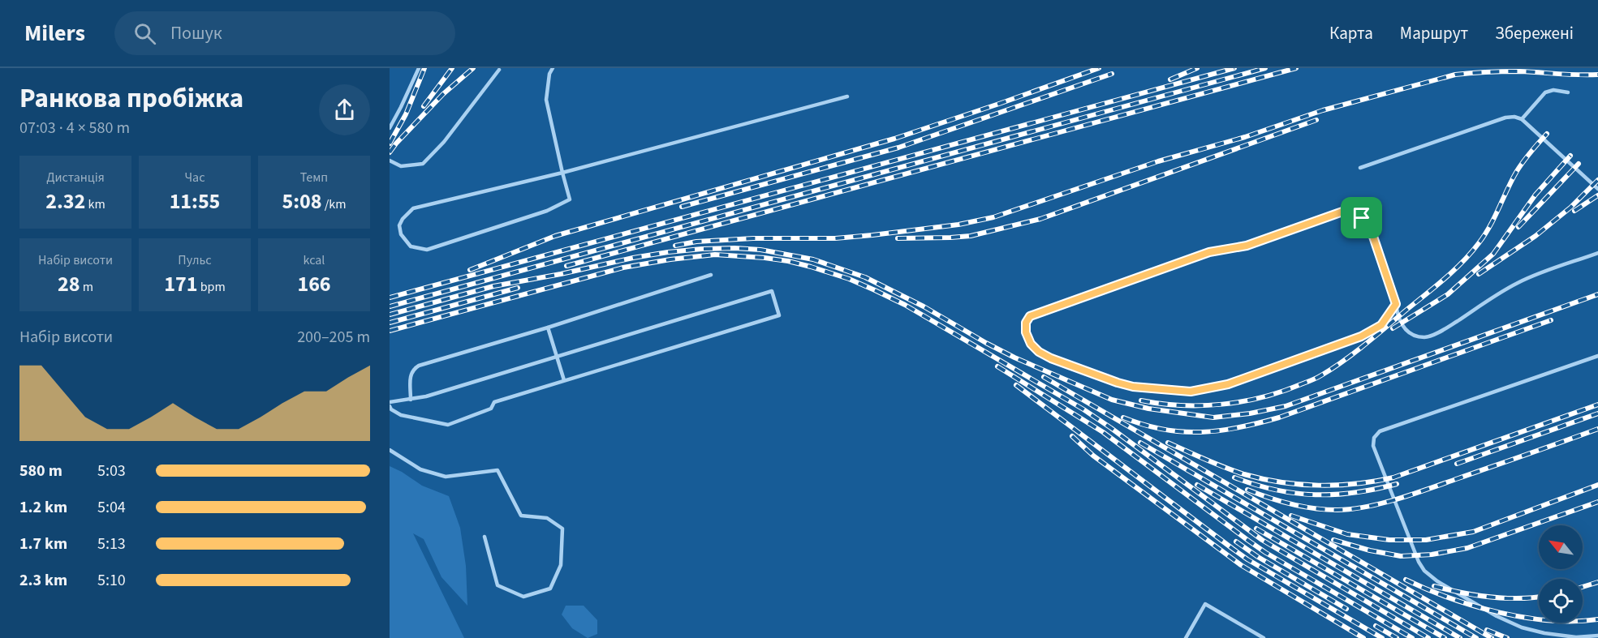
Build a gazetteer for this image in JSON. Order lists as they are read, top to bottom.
{
  "north": "top left",
  "page": {
    "header": "Milers",
    "search": "Пошук",
    "nav": ["Карта", "Маршрут", "Збережені"],
    "heading": ["Ранкова пробіжка", "07:03 · 4 × 580 m"],
    "stats": [
      ["Дистанція", "2.32 km"],
      ["Час", "11:55"],
      ["Темп", "5:08 /km"],
      ["Набір висоти", "28 m"],
      ["Пульс", "171 bpm"],
      ["kcal", "166"]
    ],
    "chart": ["Набір висоти", "200–205 m"],
    "list": [
      {
        "name": "580 m",
        "note": "5:03"
      },
      {
        "name": "1.2 km",
        "note": "5:04"
      },
      {
        "name": "1.7 km",
        "note": "5:13"
      },
      {
        "name": "2.3 km",
        "note": "5:10"
      }
    ]
  }
}
